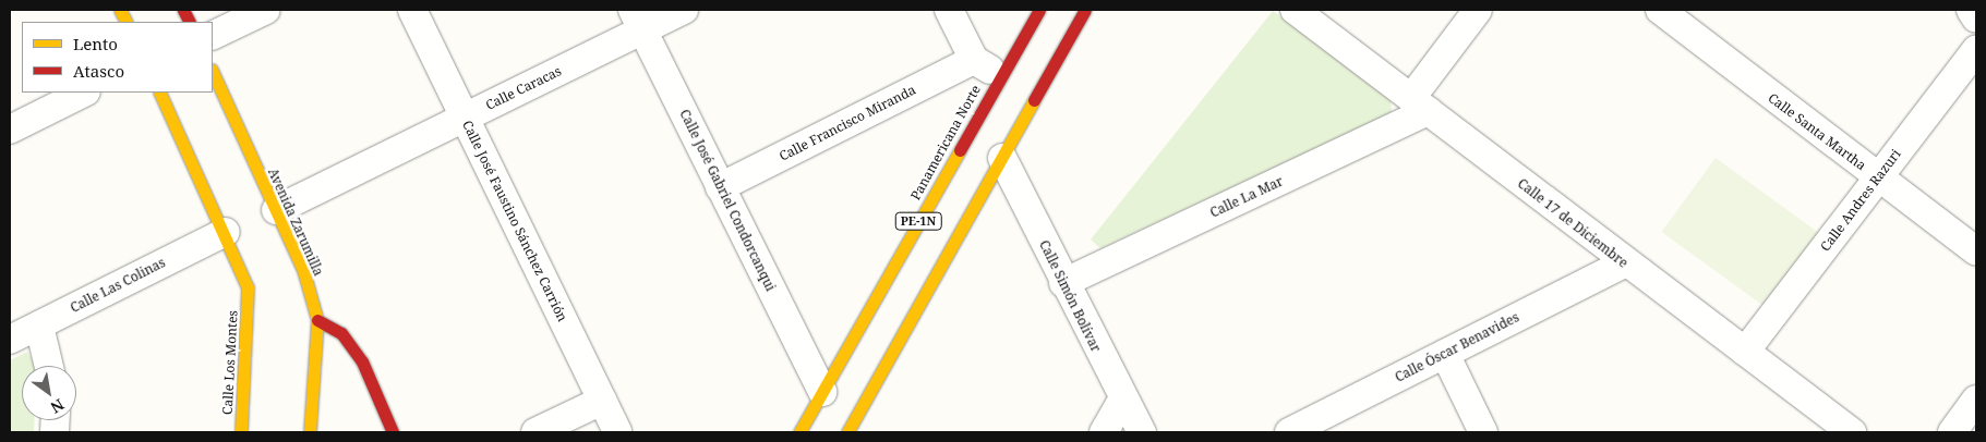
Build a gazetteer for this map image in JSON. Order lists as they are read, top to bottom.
{
  "streets": {
    "main road": [
      "Panamericana Norte",
      "PE-1N",
      "Avenida Zarumilla",
      "Calle Los Montes"
    ],
    "street": [
      "Calle Caracas",
      "Calle Francisco Miranda",
      "Calle Santa Martha",
      "Calle La Mar",
      "Calle José Gabriel Condorcanqui",
      "Calle Andres Razuri",
      "Calle José Faustino Sánchez Carrión",
      "Calle 17 de Diciembre",
      "Calle Las Colinas",
      "Calle Simón Bolívar",
      "Calle Óscar Benavides"
    ]
  },
  "crossings": [
    ["Calle Caracas", "Calle José Gabriel Condorcanqui"],
    ["Calle Caracas", "Calle José Faustino Sánchez Carrión"],
    ["Calle Caracas", "Avenida Zarumilla"],
    ["Calle Francisco Miranda", "Calle José Gabriel Condorcanqui"],
    ["Calle Santa Martha", "Calle Andres Razuri"],
    ["Panamericana Norte", "Calle José Gabriel Condorcanqui"],
    ["Calle La Mar", "Calle 17 de Diciembre"],
    ["Calle La Mar", "Calle Simón Bolívar"],
    ["Calle Andres Razuri", "Calle 17 de Diciembre"],
    ["PE-1N", "Calle Simón Bolívar"],
    ["Calle 17 de Diciembre", "Calle Óscar Benavides"],
    ["Calle Las Colinas", "Calle Los Montes"]
  ],
  "legend": ["Lento", "Atasco"],
  "north": "bottom right"
}
